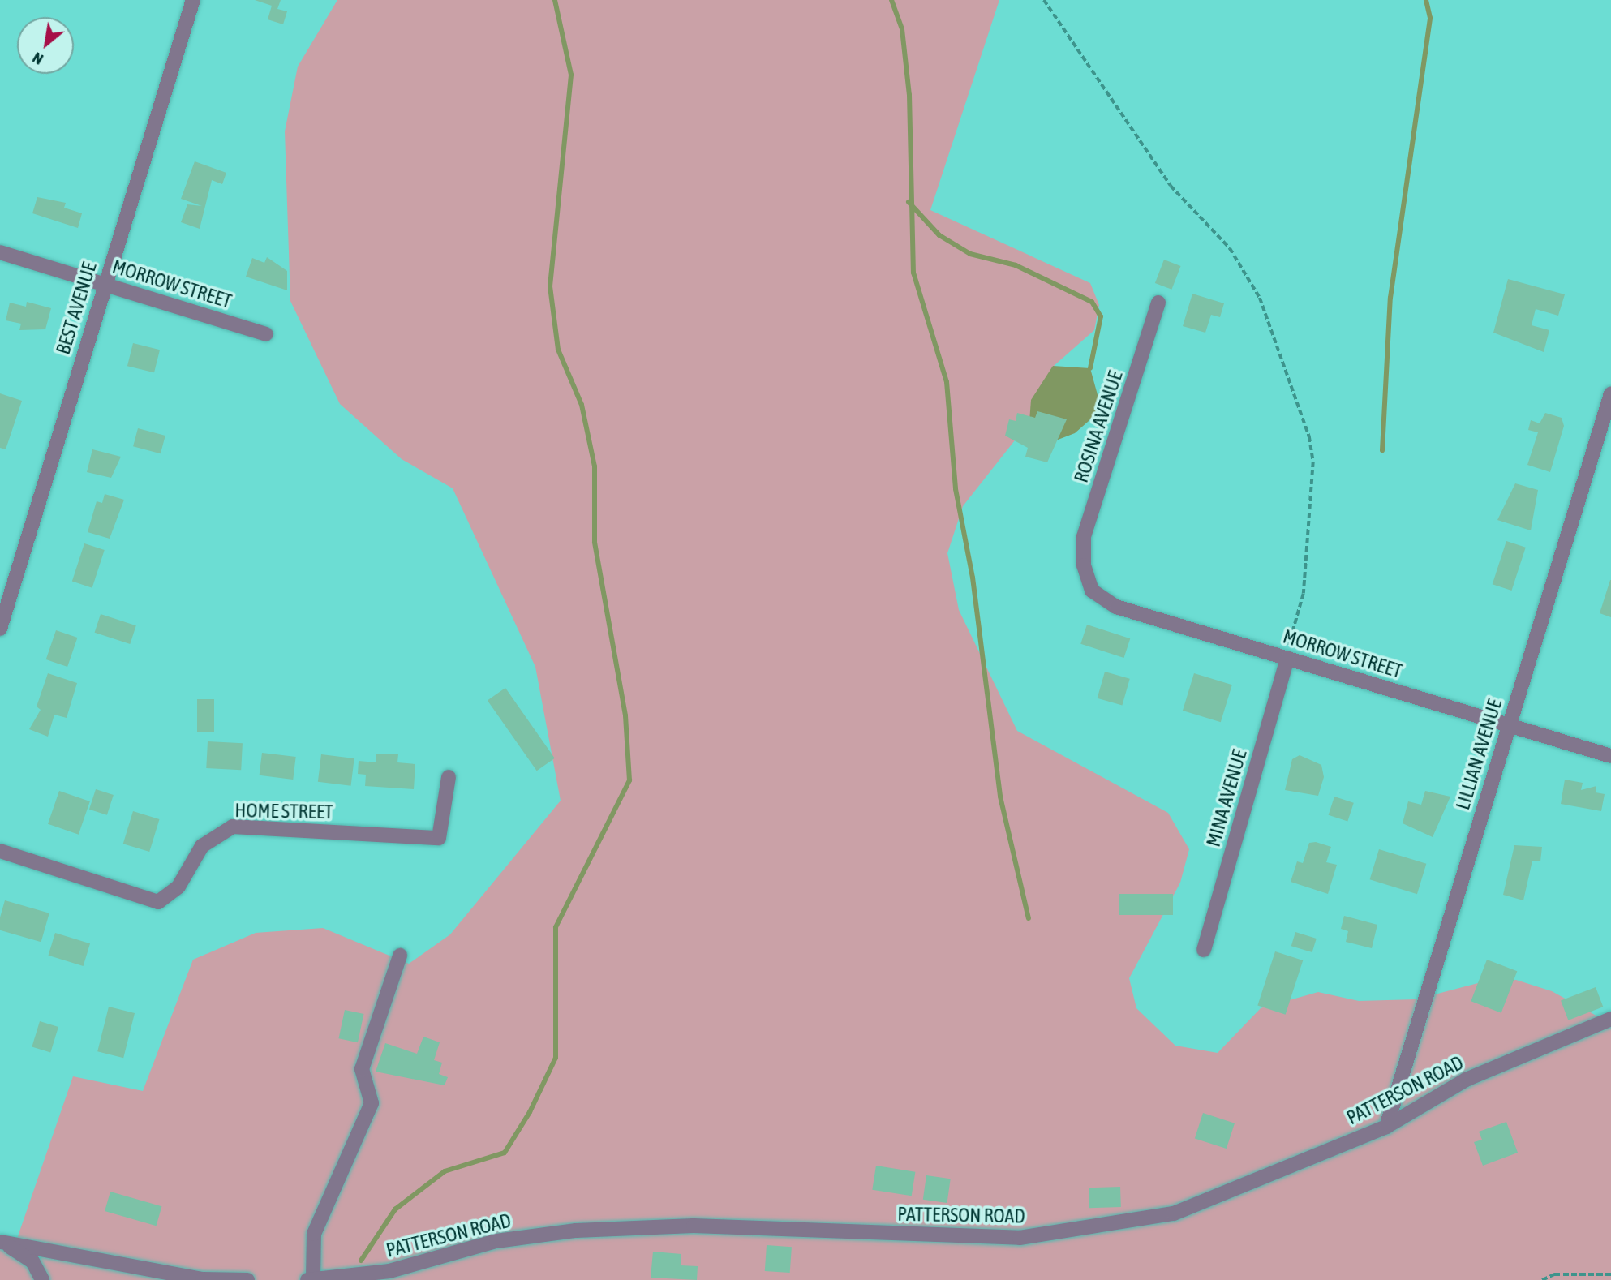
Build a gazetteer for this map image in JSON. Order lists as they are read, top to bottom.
{
  "streets": {
    "street": [
      "MORROW STREET",
      "BEST AVENUE",
      "ROSINA AVENUE",
      "LILLIAN AVENUE",
      "MINA AVENUE",
      "HOME STREET",
      "PATTERSON ROAD"
    ]
  },
  "crossings": [
    ["MORROW STREET", "BEST AVENUE"],
    ["MORROW STREET", "ROSINA AVENUE"],
    ["MORROW STREET", "LILLIAN AVENUE"],
    ["MORROW STREET", "MINA AVENUE"],
    ["LILLIAN AVENUE", "PATTERSON ROAD"]
  ],
  "north": "bottom left"
}
